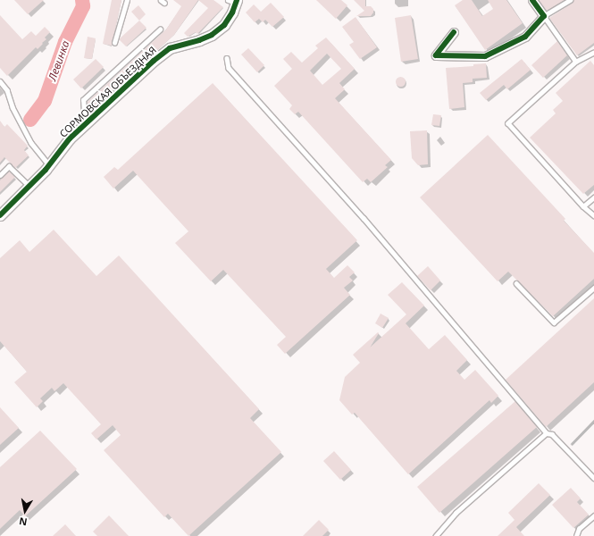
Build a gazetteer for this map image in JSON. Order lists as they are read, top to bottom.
{
  "streets": {
    "street": ["СОРМОВСКАЯ ОБЪЕЗДНАЯ"]
  },
  "water": ["Левинка"],
  "north": "bottom"
}
